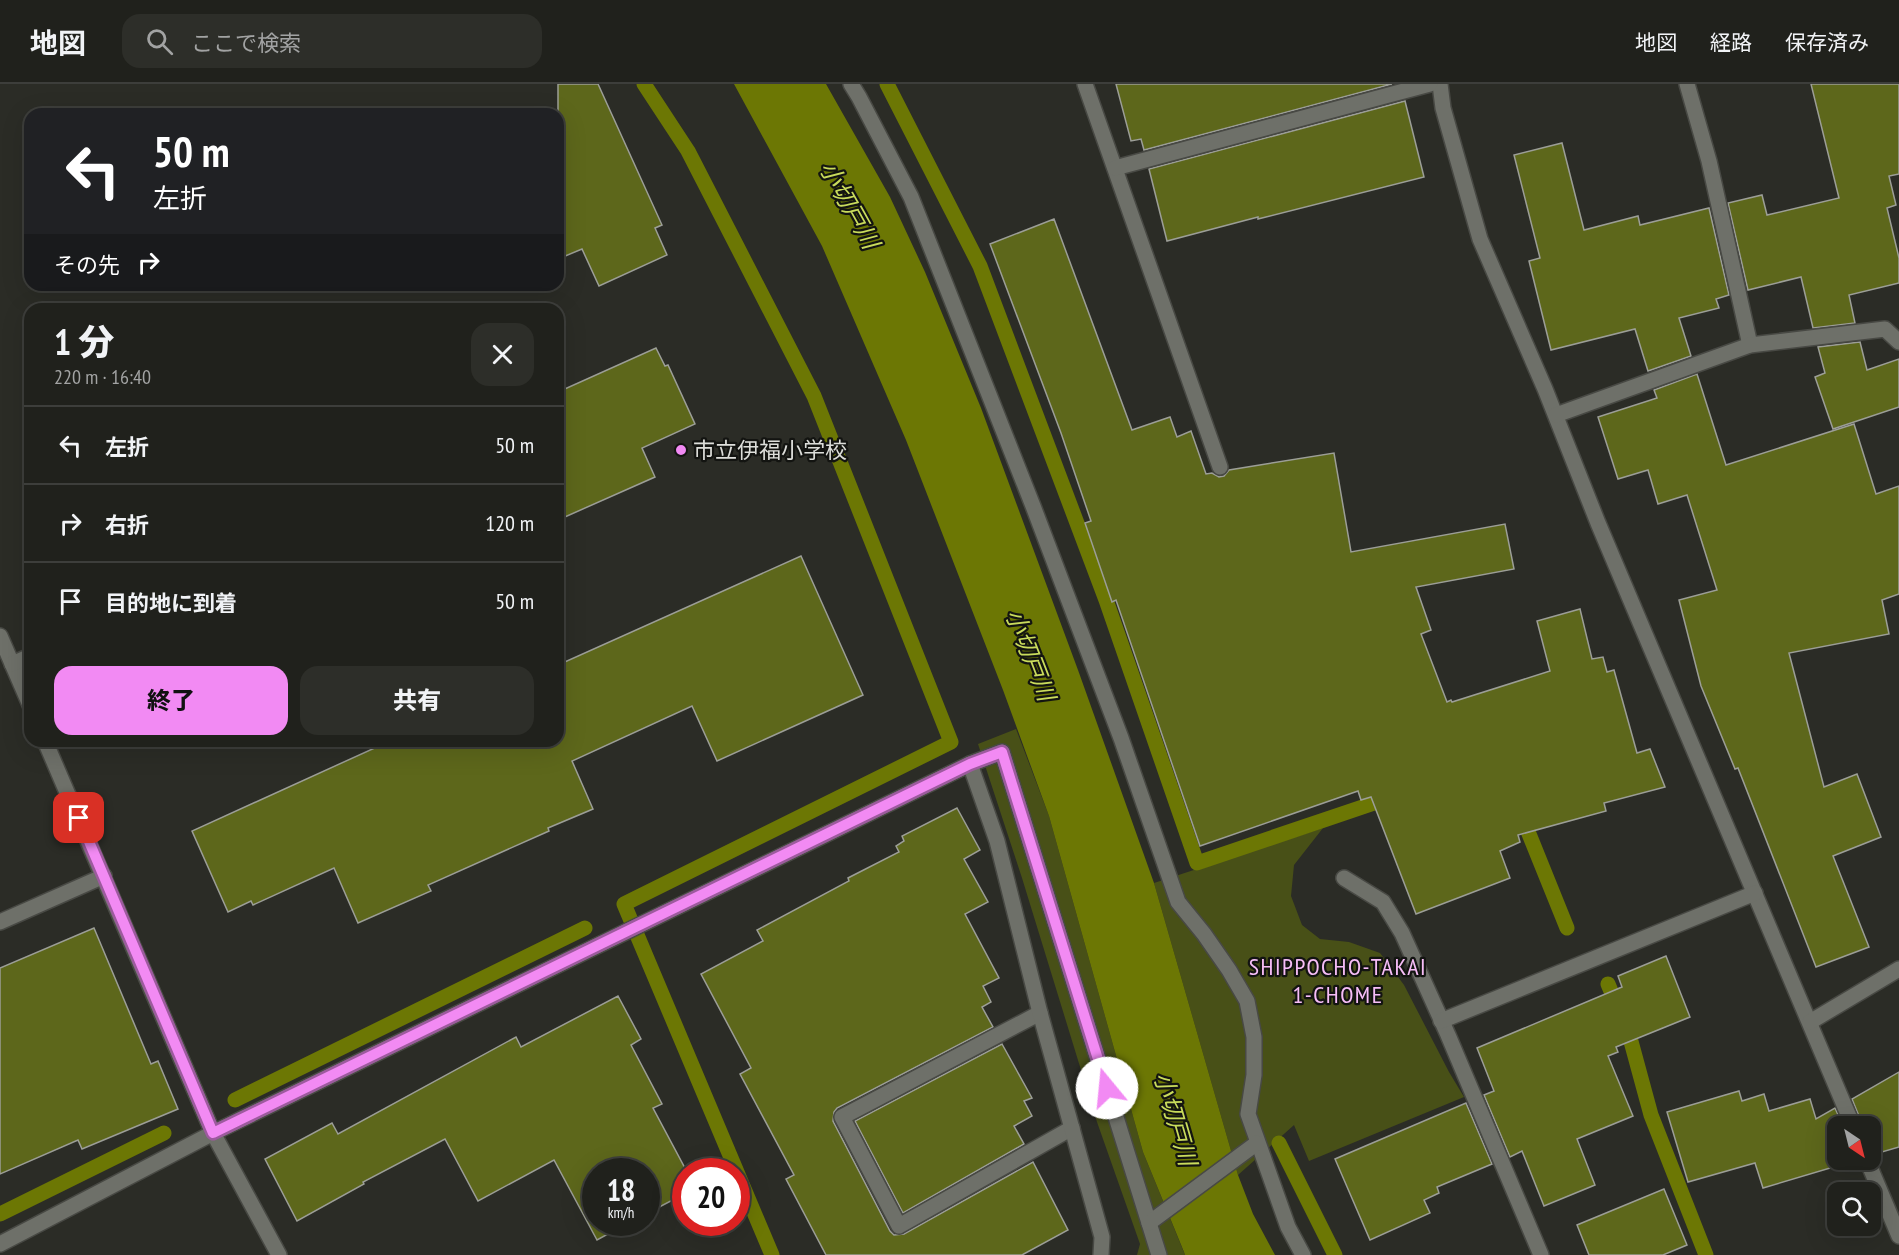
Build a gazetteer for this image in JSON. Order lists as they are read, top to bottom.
{
  "districts": ["SHIPPOCHO-TAKAI 1-CHOME"],
  "water": ["小切戸川"],
  "places": ["市立伊福小学校"],
  "north": "bottom right",
  "page": {
    "header": "地図",
    "search": "ここで検索",
    "nav": ["地図", "経路", "保存済み"],
    "turn": ["50 m", "左折"],
    "then": "その先",
    "heading": ["1 分", "220 m · 16:40"],
    "list": [
      {
        "name": "左折",
        "value": "50 m"
      },
      {
        "name": "右折",
        "value": "120 m"
      },
      {
        "name": "目的地に到着",
        "value": "50 m"
      }
    ],
    "buttons": ["終了", "共有"],
    "speed": "18 km/h",
    "limit": "20"
  }
}
